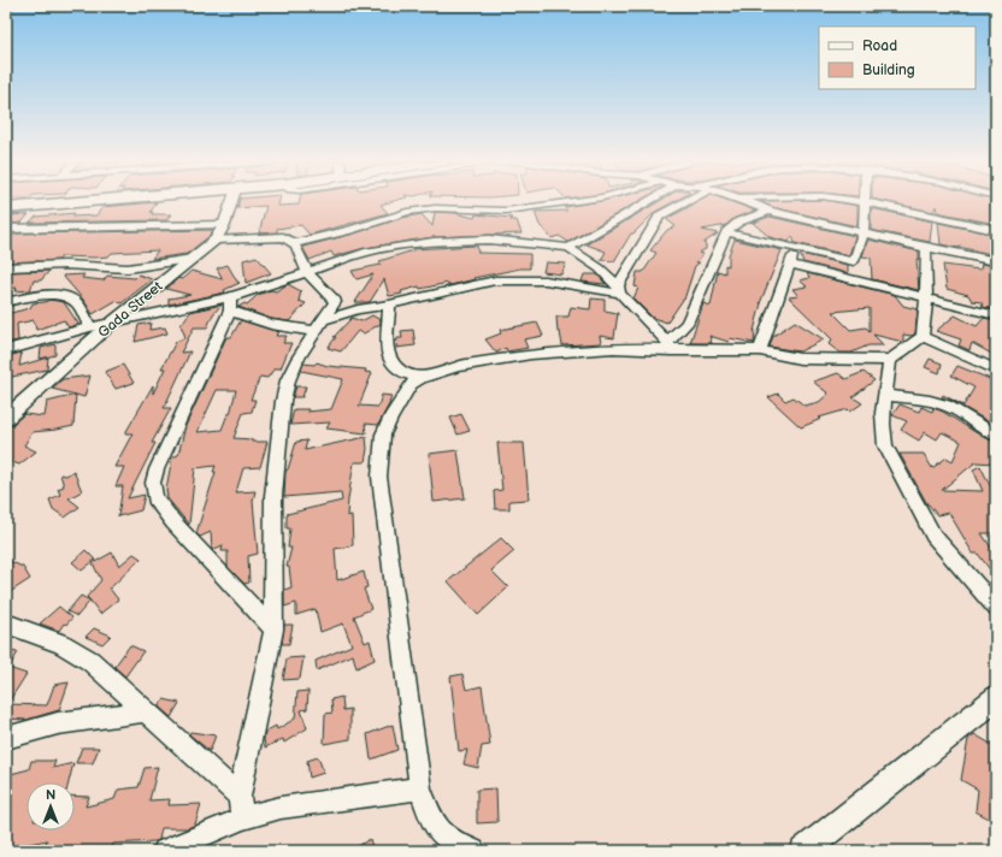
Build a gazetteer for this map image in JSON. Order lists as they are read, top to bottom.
{
  "streets": {
    "street": ["Gada Street"]
  },
  "legend": ["Road", "Building"],
  "north": "top"
}
